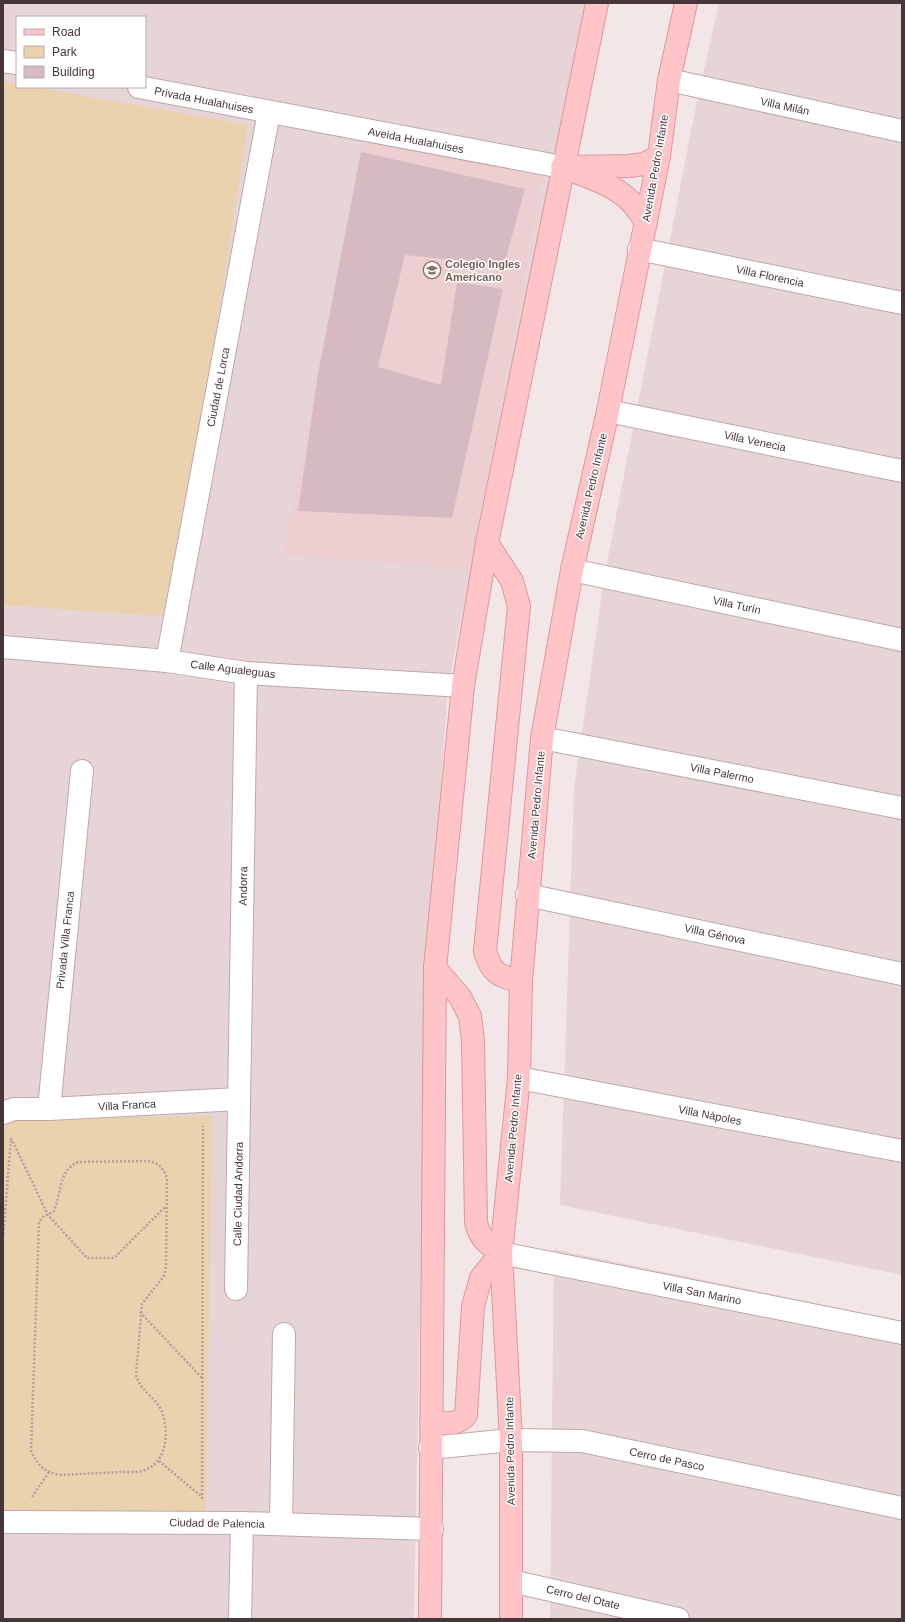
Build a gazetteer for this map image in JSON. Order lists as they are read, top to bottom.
{
  "streets": {
    "main road": ["Avenida Pedro Infante"],
    "street": [
      "Privada Hualahuises",
      "Villa Milán",
      "Aveida Hualahuises",
      "Villa Florencia",
      "Ciudad de Lorca",
      "Villa Venecia",
      "Villa Turín",
      "Calle Agualeguas",
      "Villa Palermo",
      "Andorra",
      "Villa Génova",
      "Privada Villa Franca",
      "Villa Franca",
      "Villa Nápoles",
      "Calle Ciudad Andorra",
      "Villa San Marino",
      "Cerro de Pasco",
      "Ciudad de Palencia",
      "Cerro del Otate"
    ]
  },
  "crossings": [
    ["Privada Hualahuises", "Aveida Hualahuises"],
    ["Privada Hualahuises", "Ciudad de Lorca"],
    ["Villa Milán", "Avenida Pedro Infante"],
    ["Aveida Hualahuises", "Ciudad de Lorca"],
    ["Avenida Pedro Infante", "Villa Florencia"],
    ["Avenida Pedro Infante", "Villa Venecia"],
    ["Avenida Pedro Infante", "Villa Turín"],
    ["Avenida Pedro Infante", "Villa Palermo"],
    ["Avenida Pedro Infante", "Villa Génova"],
    ["Avenida Pedro Infante", "Villa Nápoles"],
    ["Avenida Pedro Infante", "Villa San Marino"],
    ["Avenida Pedro Infante", "Cerro de Pasco"],
    ["Avenida Pedro Infante", "Cerro del Otate"],
    ["Ciudad de Lorca", "Calle Agualeguas"],
    ["Calle Agualeguas", "Andorra"],
    ["Andorra", "Villa Franca"],
    ["Andorra", "Calle Ciudad Andorra"],
    ["Privada Villa Franca", "Villa Franca"],
    ["Villa Franca", "Calle Ciudad Andorra"]
  ],
  "places": {
    "school or university": ["Colegio Ingles Americano"]
  },
  "legend": ["Road", "Park", "Building"]
}
